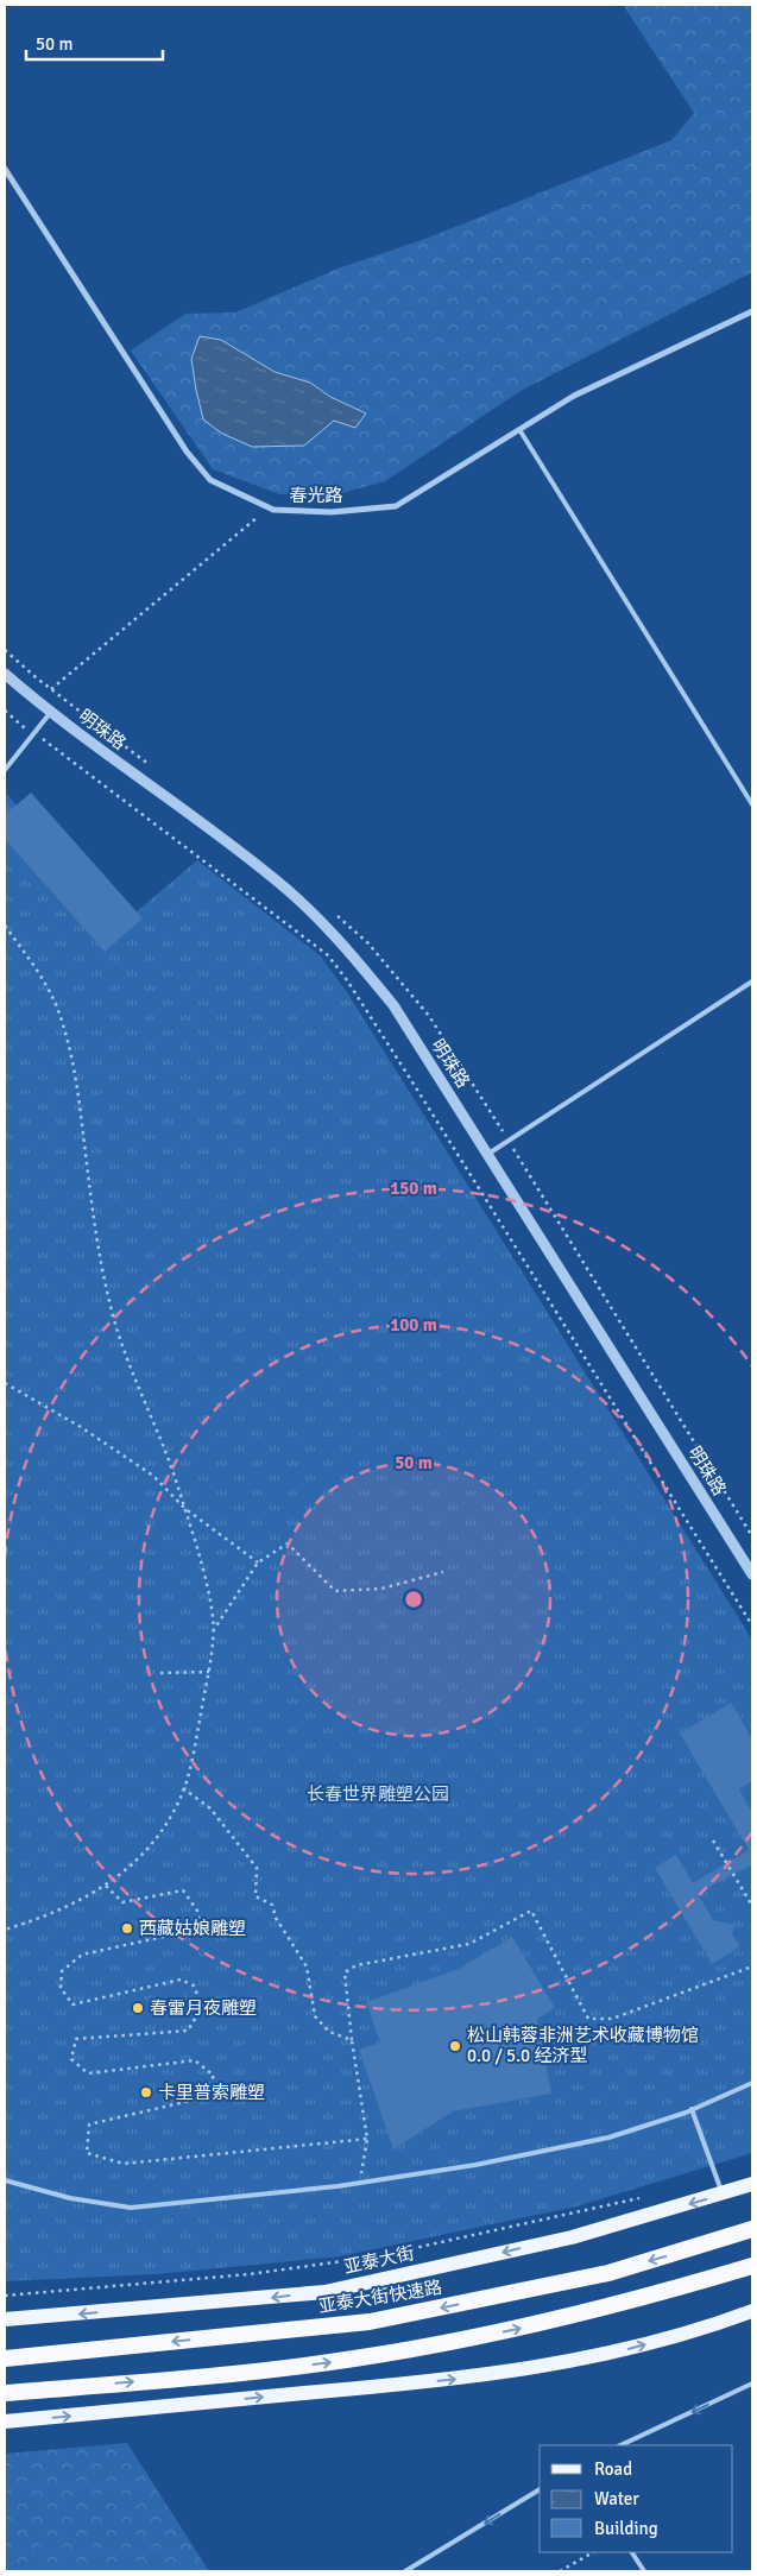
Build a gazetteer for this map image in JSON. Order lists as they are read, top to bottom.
{
  "streets": {
    "highway": ["亚泰大街快速路"],
    "main road": ["亚泰大街"],
    "street": ["春光路", "明珠路"]
  },
  "parks": ["长春世界雕塑公园"],
  "places": [
    "西藏姑娘雕塑",
    "春雷月夜雕塑",
    "松山韩蓉非洲艺术收藏博物馆 0.0 / 5.0 经济型",
    "卡里普索雕塑"
  ],
  "legend": ["Road", "Water", "Building"],
  "scale_bar": "50 m",
  "rings": ["150 m", "100 m", "50 m"]
}
